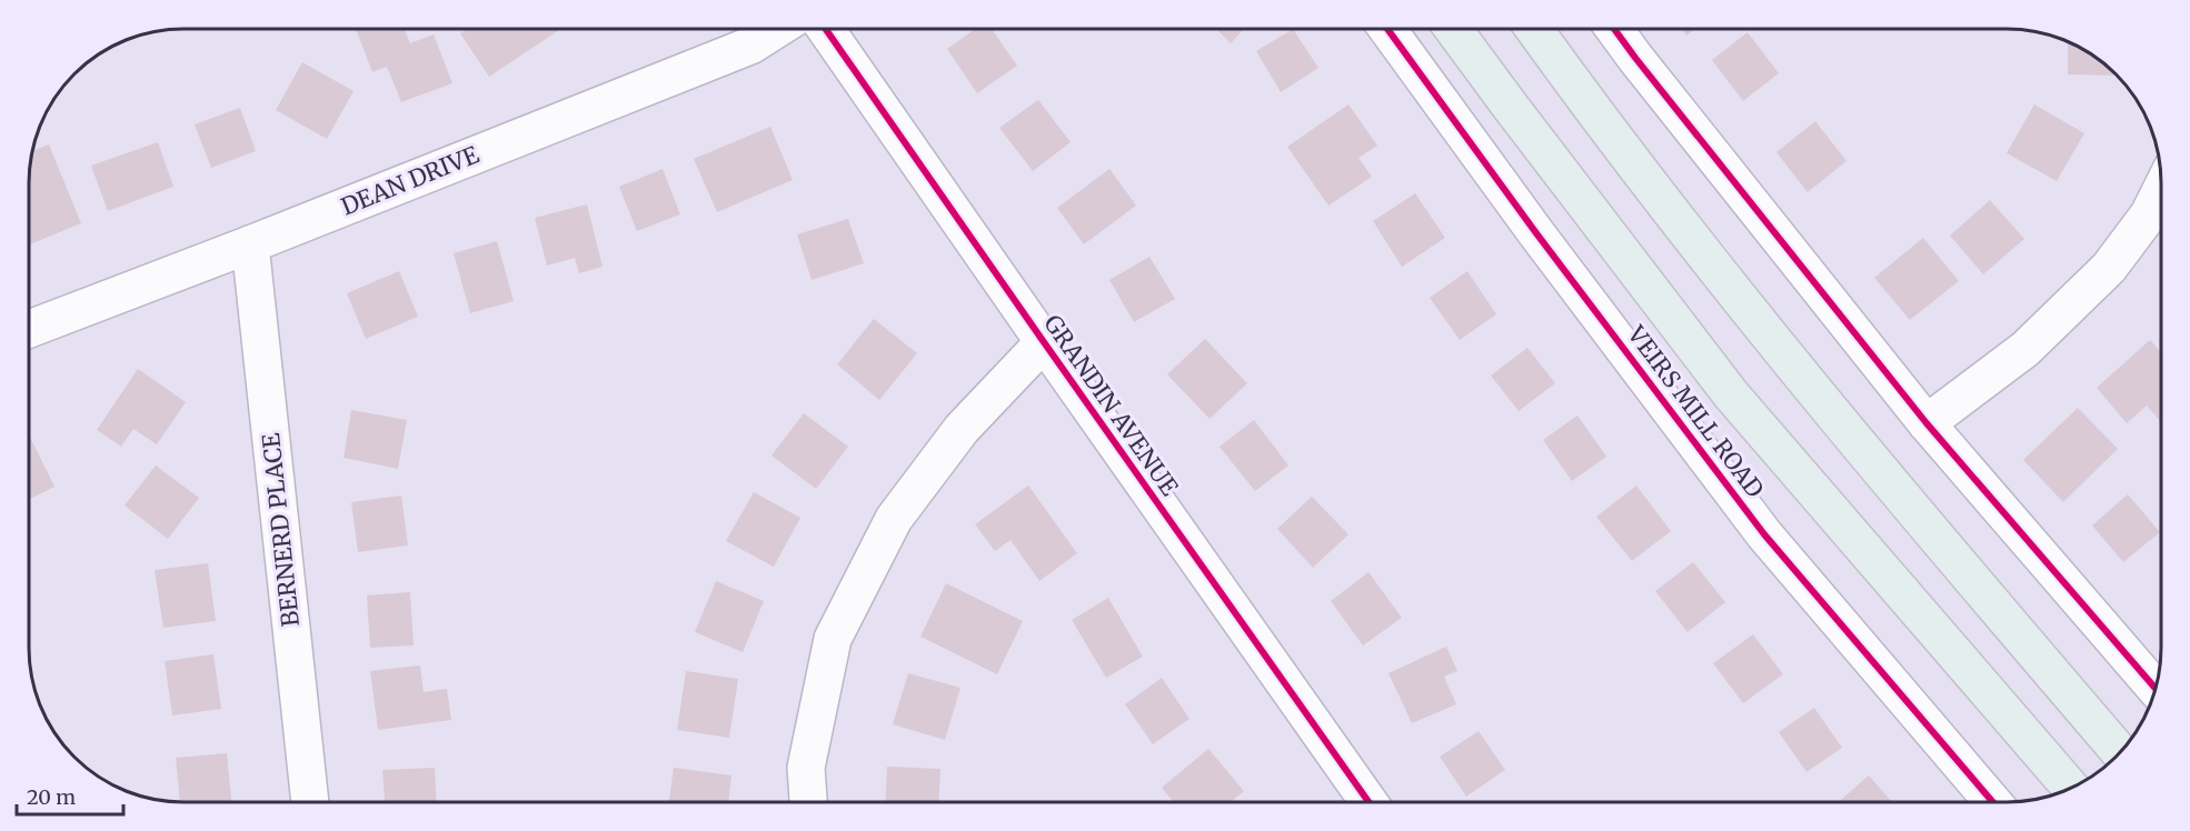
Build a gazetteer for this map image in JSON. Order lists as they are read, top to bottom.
{
  "streets": {
    "main road": ["VEIRS MILL ROAD"],
    "street": ["DEAN DRIVE", "GRANDIN AVENUE", "BERNERD PLACE"]
  },
  "crossings": [
    ["DEAN DRIVE", "BERNERD PLACE"]
  ],
  "scale_bar": "20 m"
}
